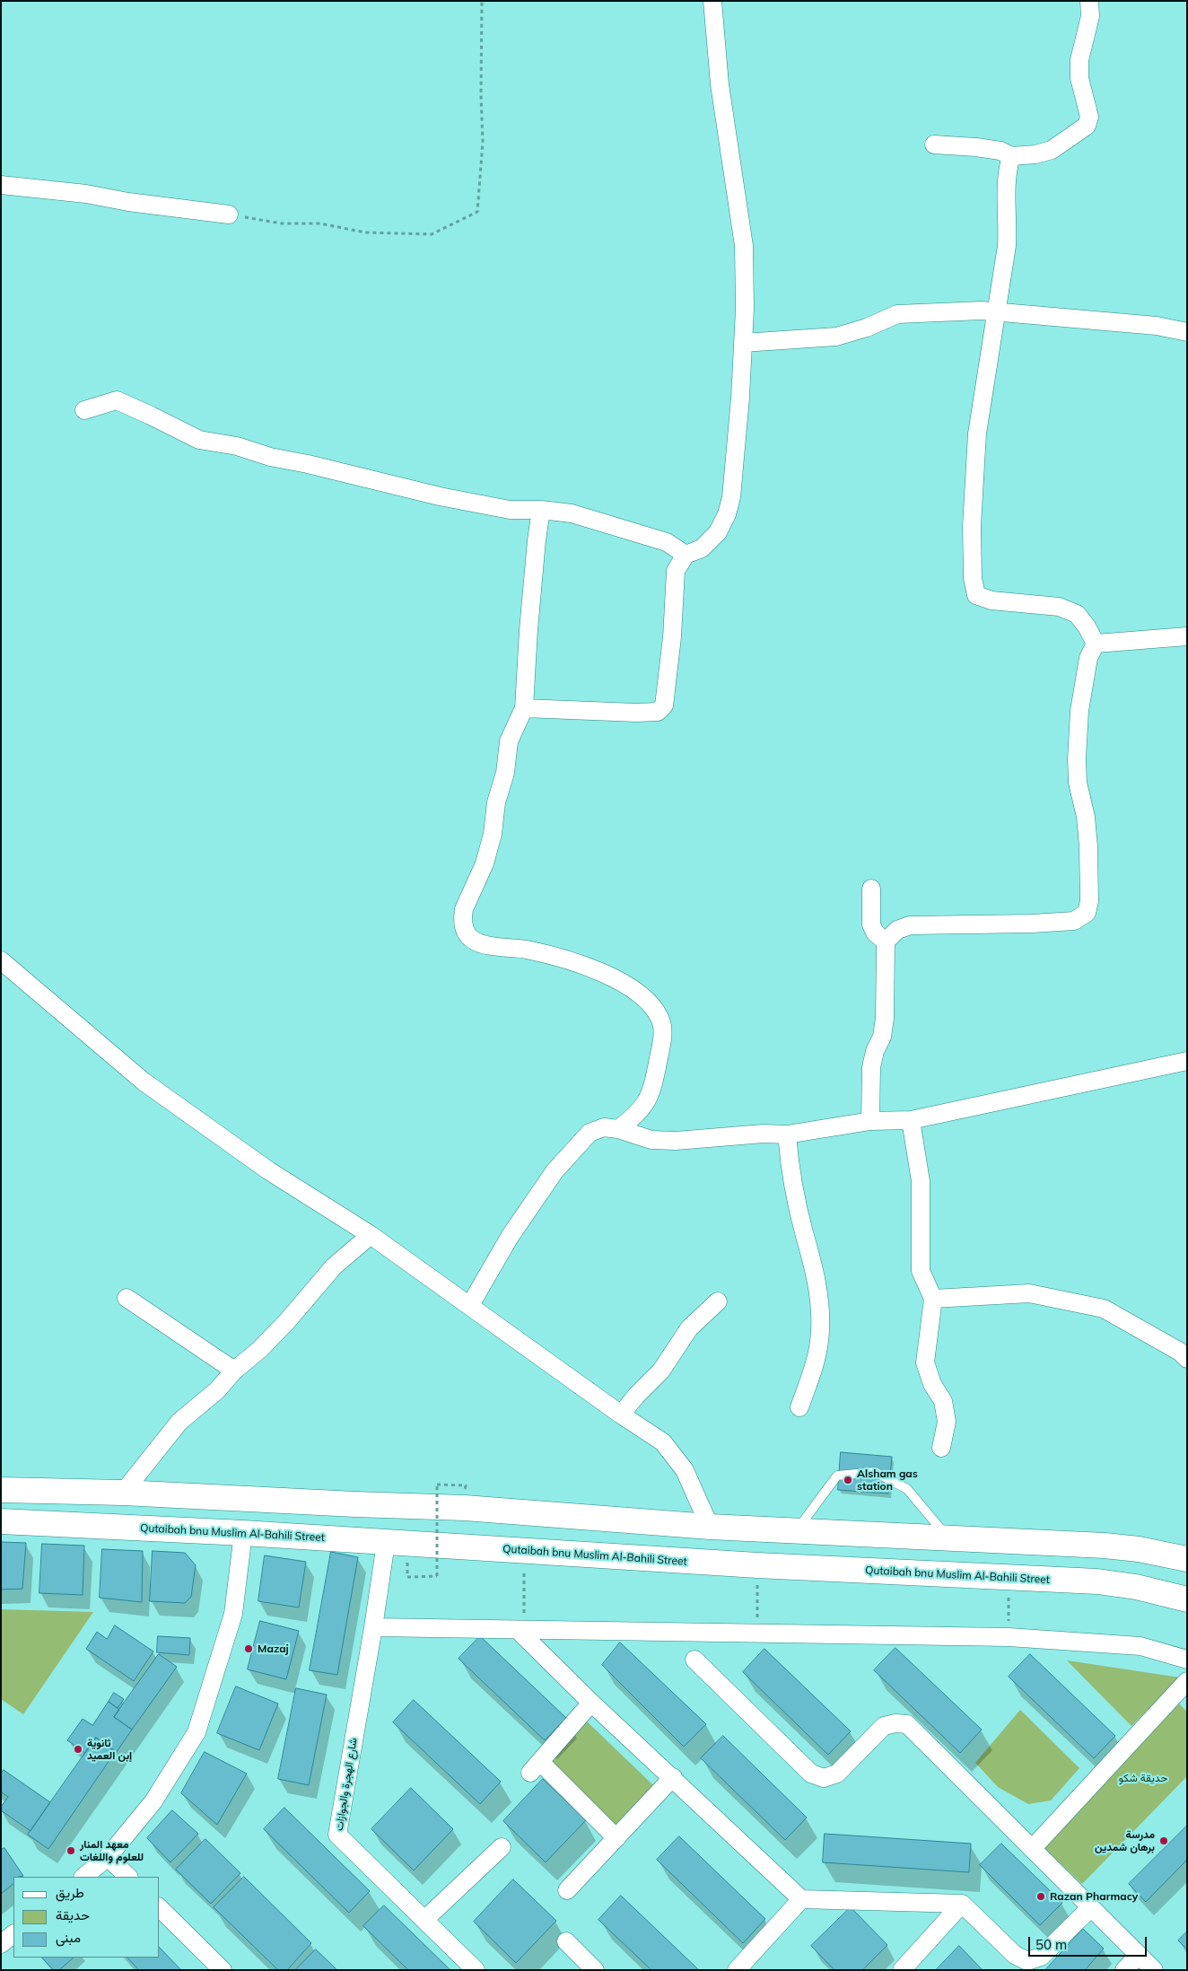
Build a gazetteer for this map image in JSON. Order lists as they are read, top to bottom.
{
  "streets": {
    "main road": ["Qutaibah bnu Muslim Al-Bahili Street"],
    "street": ["شارع الهجرة والجوازات"]
  },
  "crossings": [
    ["Qutaibah bnu Muslim Al-Bahili Street", "شارع الهجرة والجوازات"]
  ],
  "parks": ["حديقة شكو"],
  "places": [
    "Alsham gas station",
    "Mazaj",
    "ثانوية إبن العميد",
    "مدرسة برهان شمدين",
    "معهد المنار للعلوم واللغات",
    "Razan Pharmacy"
  ],
  "legend": ["طريق", "حديقة", "مبنى"],
  "scale_bar": "50 m"
}
